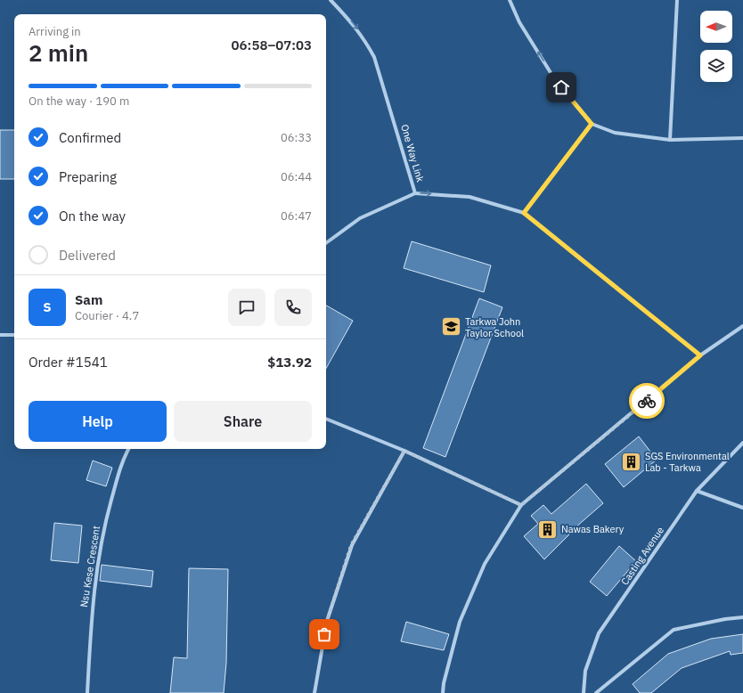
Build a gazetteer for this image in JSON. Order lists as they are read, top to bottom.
{
  "streets": {
    "street": ["One Way Link", "Casting Avenue", "Nsu Kese Crescent"]
  },
  "one_way": ["One Way Link"],
  "places": {
    "school or university": ["Tarkwa John Taylor School"],
    "building": ["SGS Environmental Lab - Tarkwa", "Nawas Bakery"]
  },
  "north": "left",
  "page": {
    "heading": ["2 min", "Arriving in", "06:58–07:03"],
    "panel": [
      "Sam",
      "Courier · 4.7",
      "Order #1541",
      "$13.92"
    ],
    "bar": "On the way · 190 m",
    "list": [
      ["Confirmed", "06:33"],
      ["Preparing", "06:44"],
      ["On the way", "06:47"],
      "Delivered"
    ],
    "round": "S",
    "buttons": ["Help", "Share"]
  }
}
